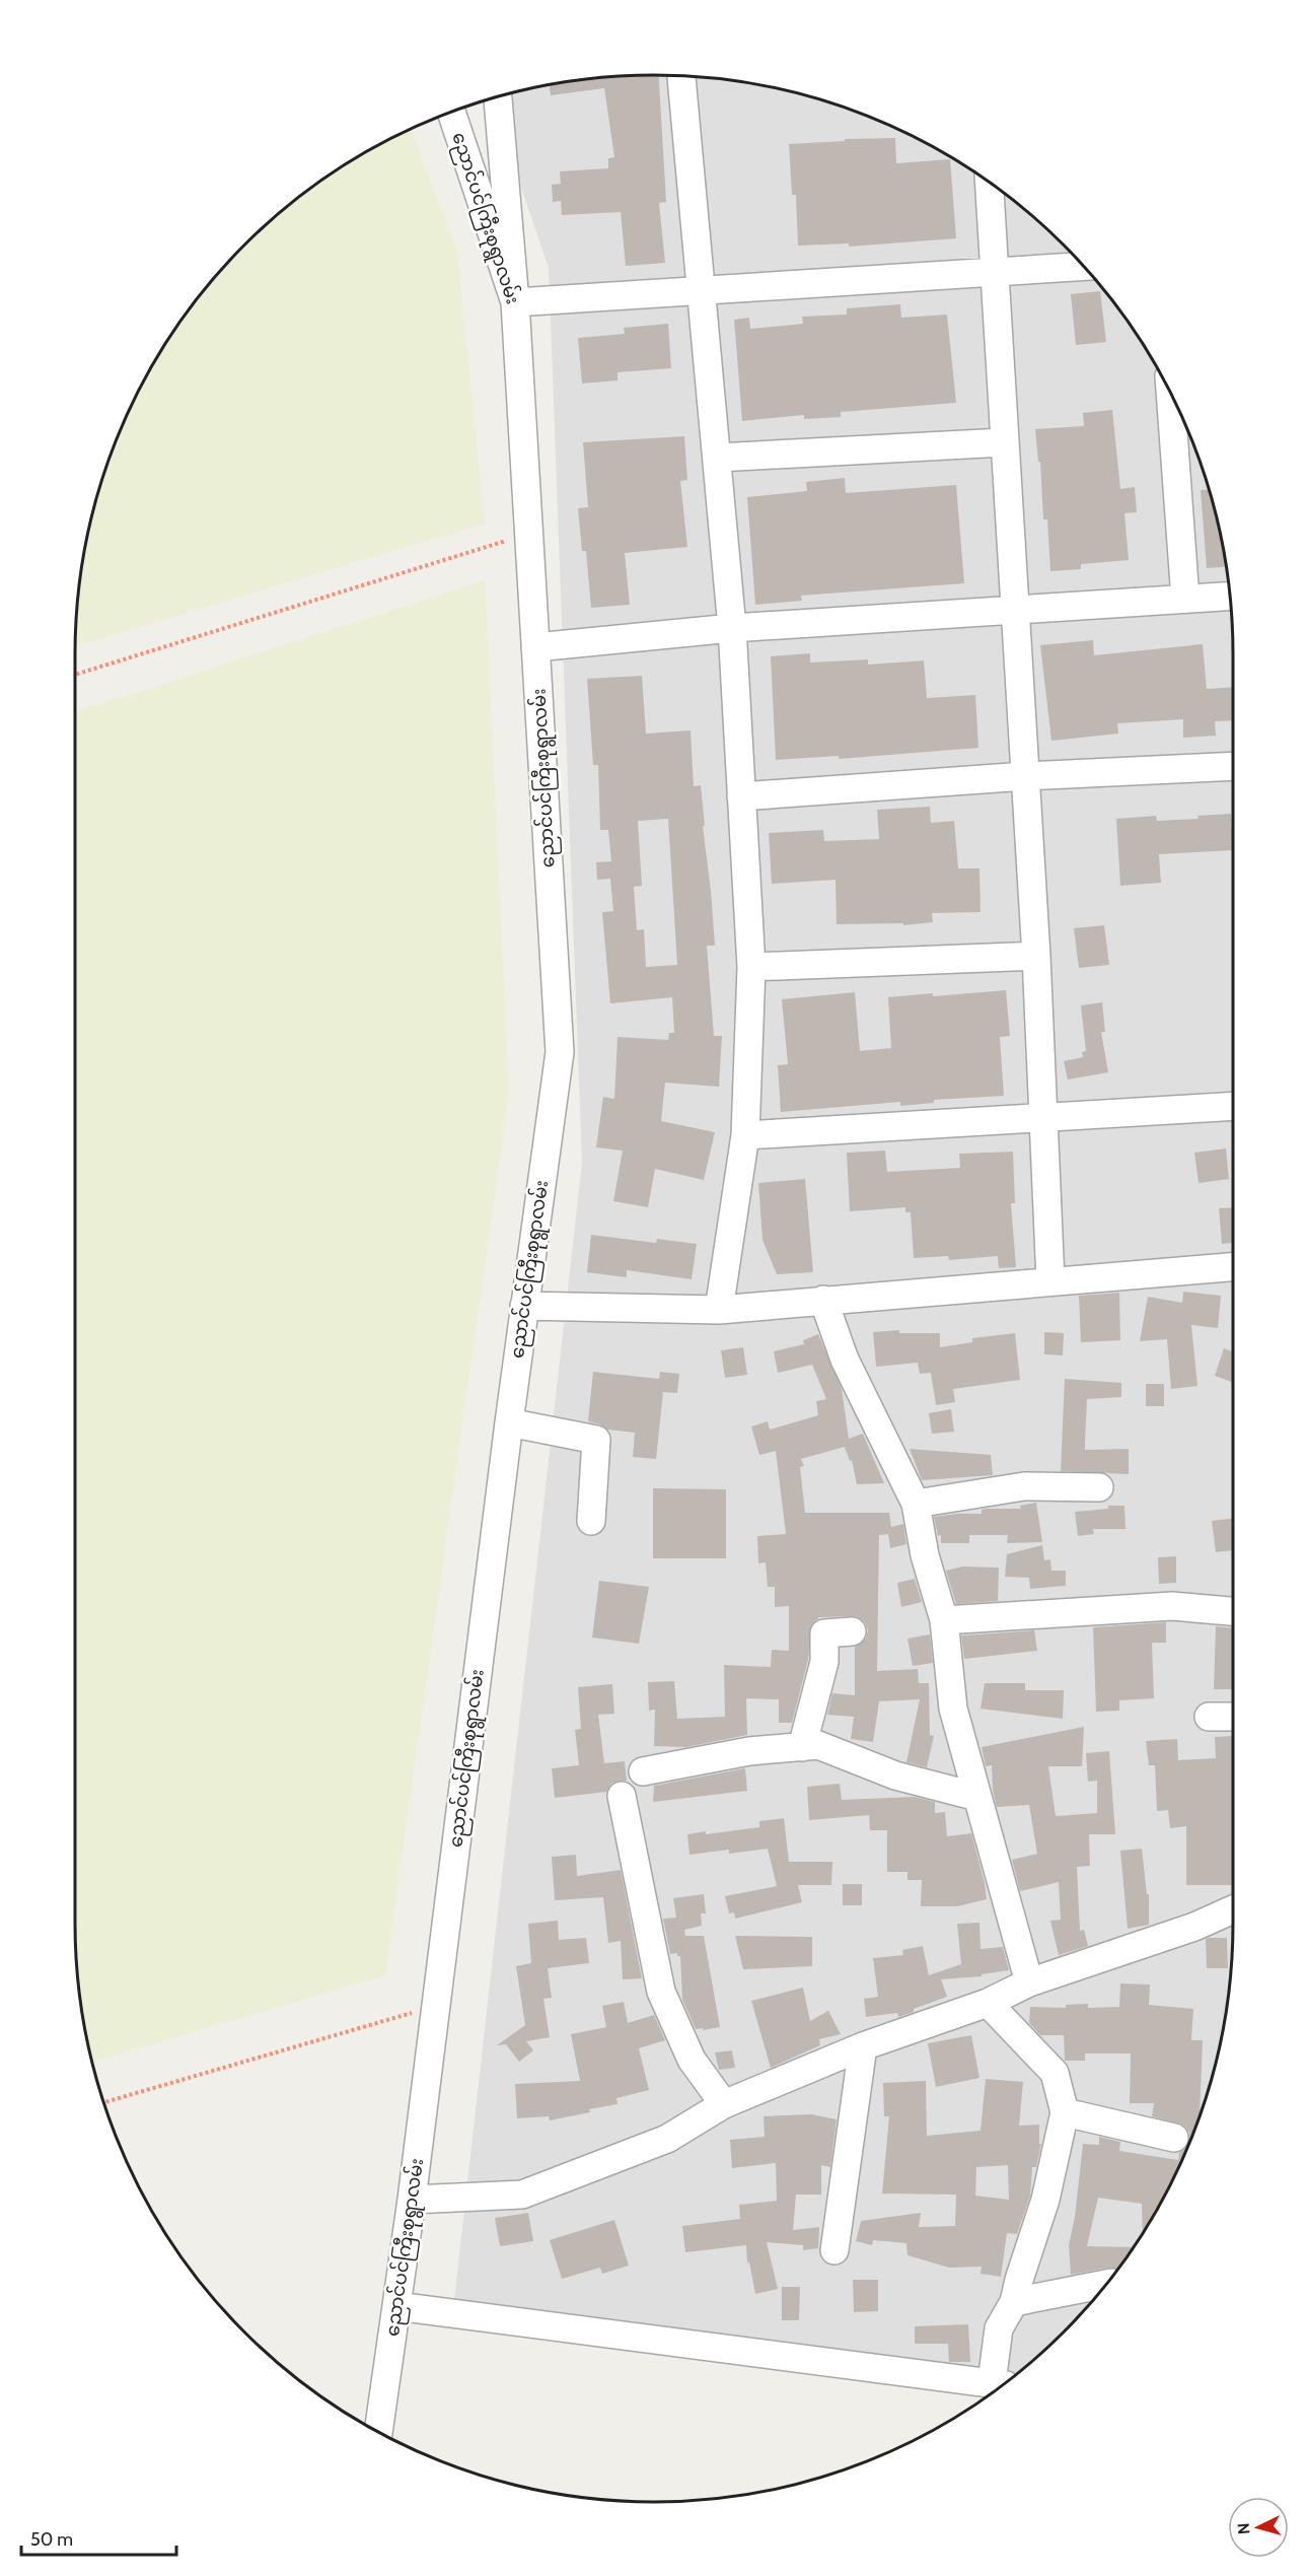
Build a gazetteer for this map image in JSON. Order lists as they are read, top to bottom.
{
  "streets": {
    "street": ["ညောင်ပင်ကြီးစုရွာလမ်း"]
  },
  "scale_bar": "50 m",
  "north": "left"
}
